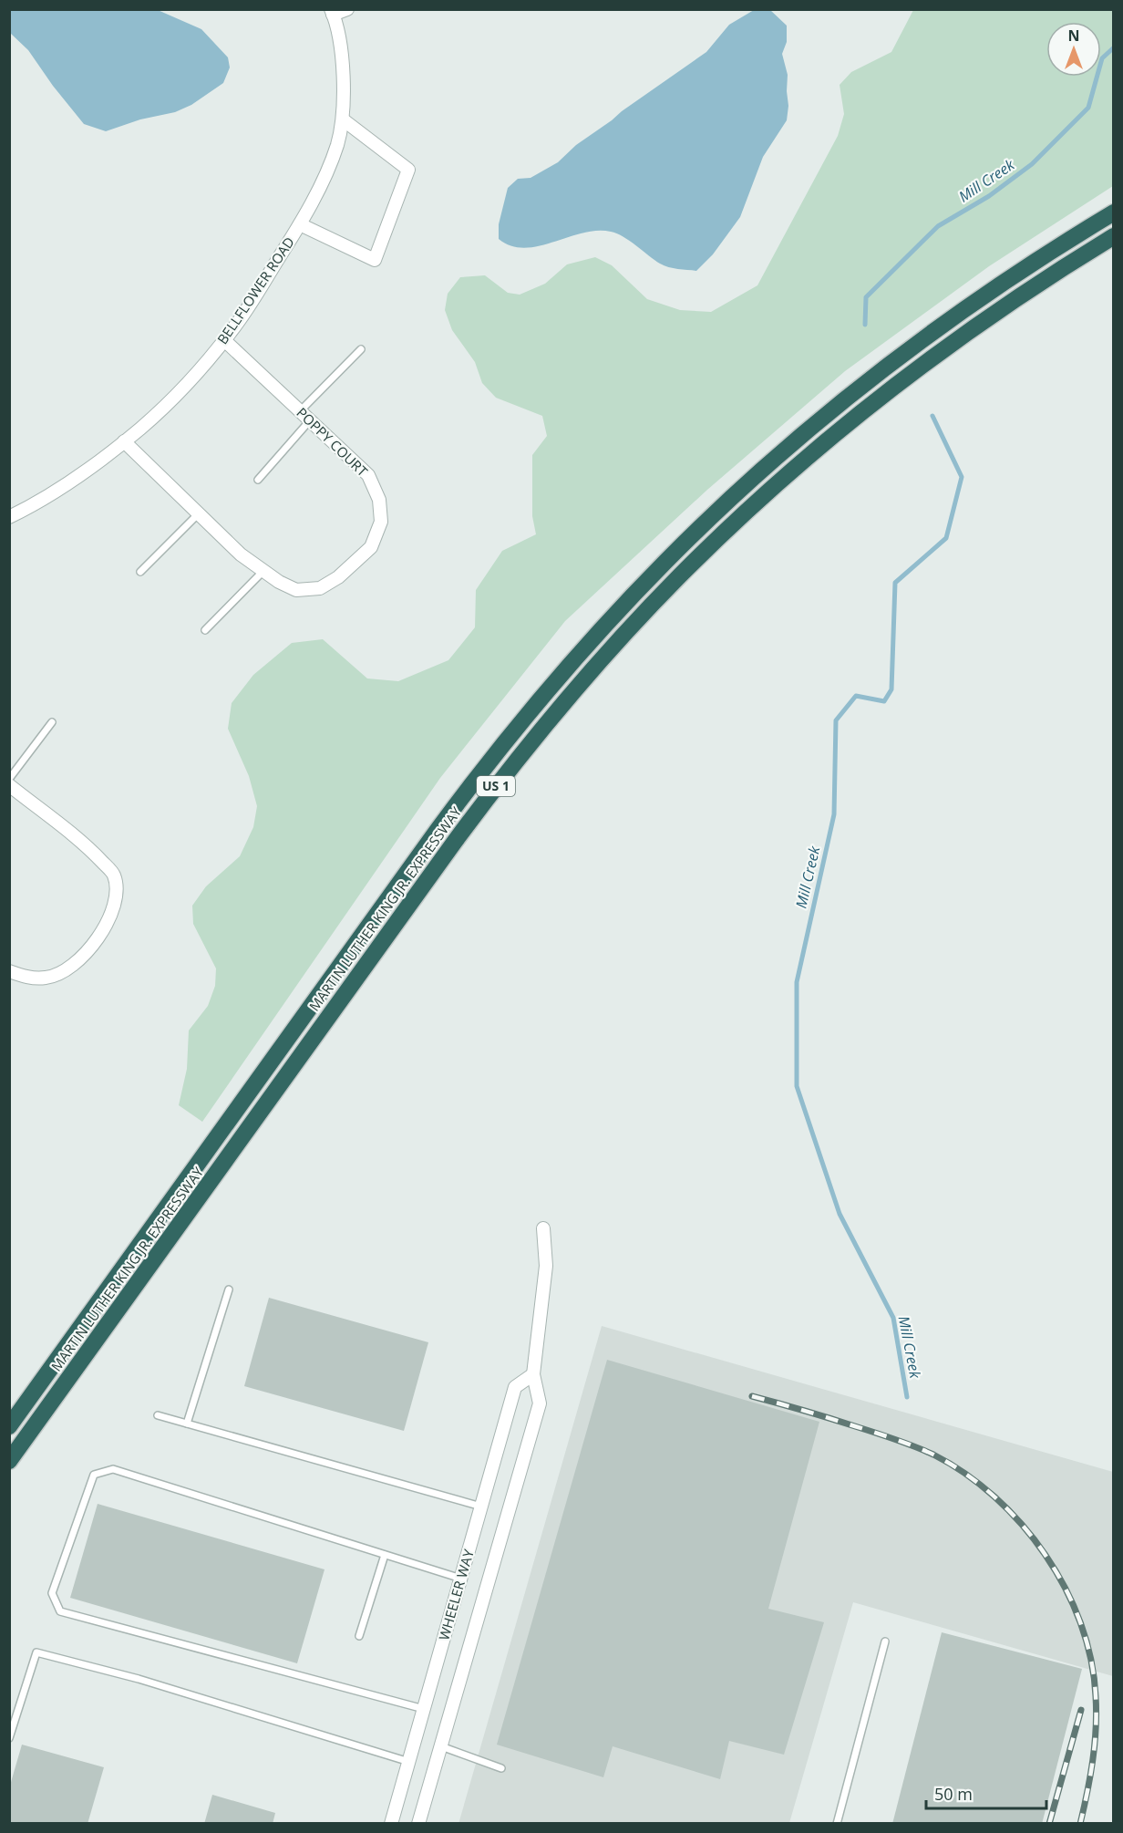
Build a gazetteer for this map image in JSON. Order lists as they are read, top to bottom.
{
  "streets": {
    "highway": ["US 1", "MARTIN LUTHER KING JR. EXPRESSWAY"],
    "street": ["BELLFLOWER ROAD", "POPPY COURT", "WHEELER WAY"]
  },
  "crossings": [
    ["BELLFLOWER ROAD", "POPPY COURT"]
  ],
  "water": ["Mill Creek"],
  "scale_bar": "50 m",
  "north": "top"
}
